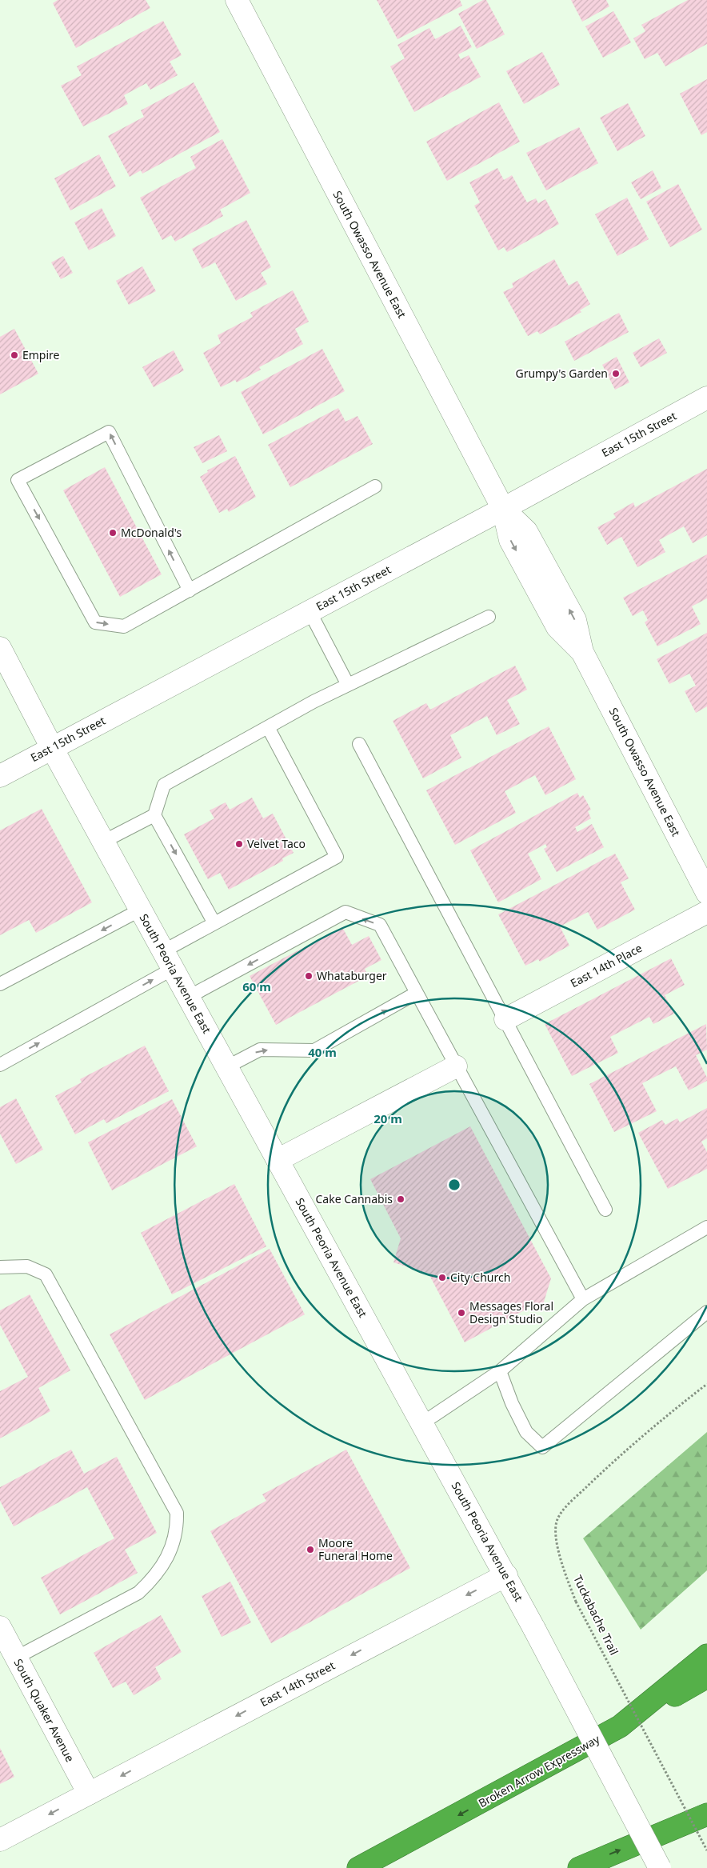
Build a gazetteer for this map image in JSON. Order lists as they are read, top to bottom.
{
  "streets": {
    "highway": ["Broken Arrow Expressway"],
    "street": [
      "South Owasso Avenue East",
      "East 15th Street",
      "East 14th Place",
      "South Peoria Avenue East",
      "East 14th Street",
      "South Quaker Avenue"
    ],
    "path": ["Tuckabache Trail"]
  },
  "crossings": [
    ["South Owasso Avenue East", "East 15th Street"],
    ["East 15th Street", "South Peoria Avenue East"],
    ["South Peoria Avenue East", "East 14th Street"],
    ["East 14th Street", "South Quaker Avenue"]
  ],
  "one_way": ["East 14th Street"],
  "places": [
    "Empire",
    "Grumpy's Garden",
    "McDonald's",
    "Velvet Taco",
    "Whataburger",
    "Cake Cannabis",
    "City Church",
    "Messages Floral Design Studio",
    "Moore Funeral Home"
  ],
  "rings": ["60 m", "40 m", "20 m"]
}
